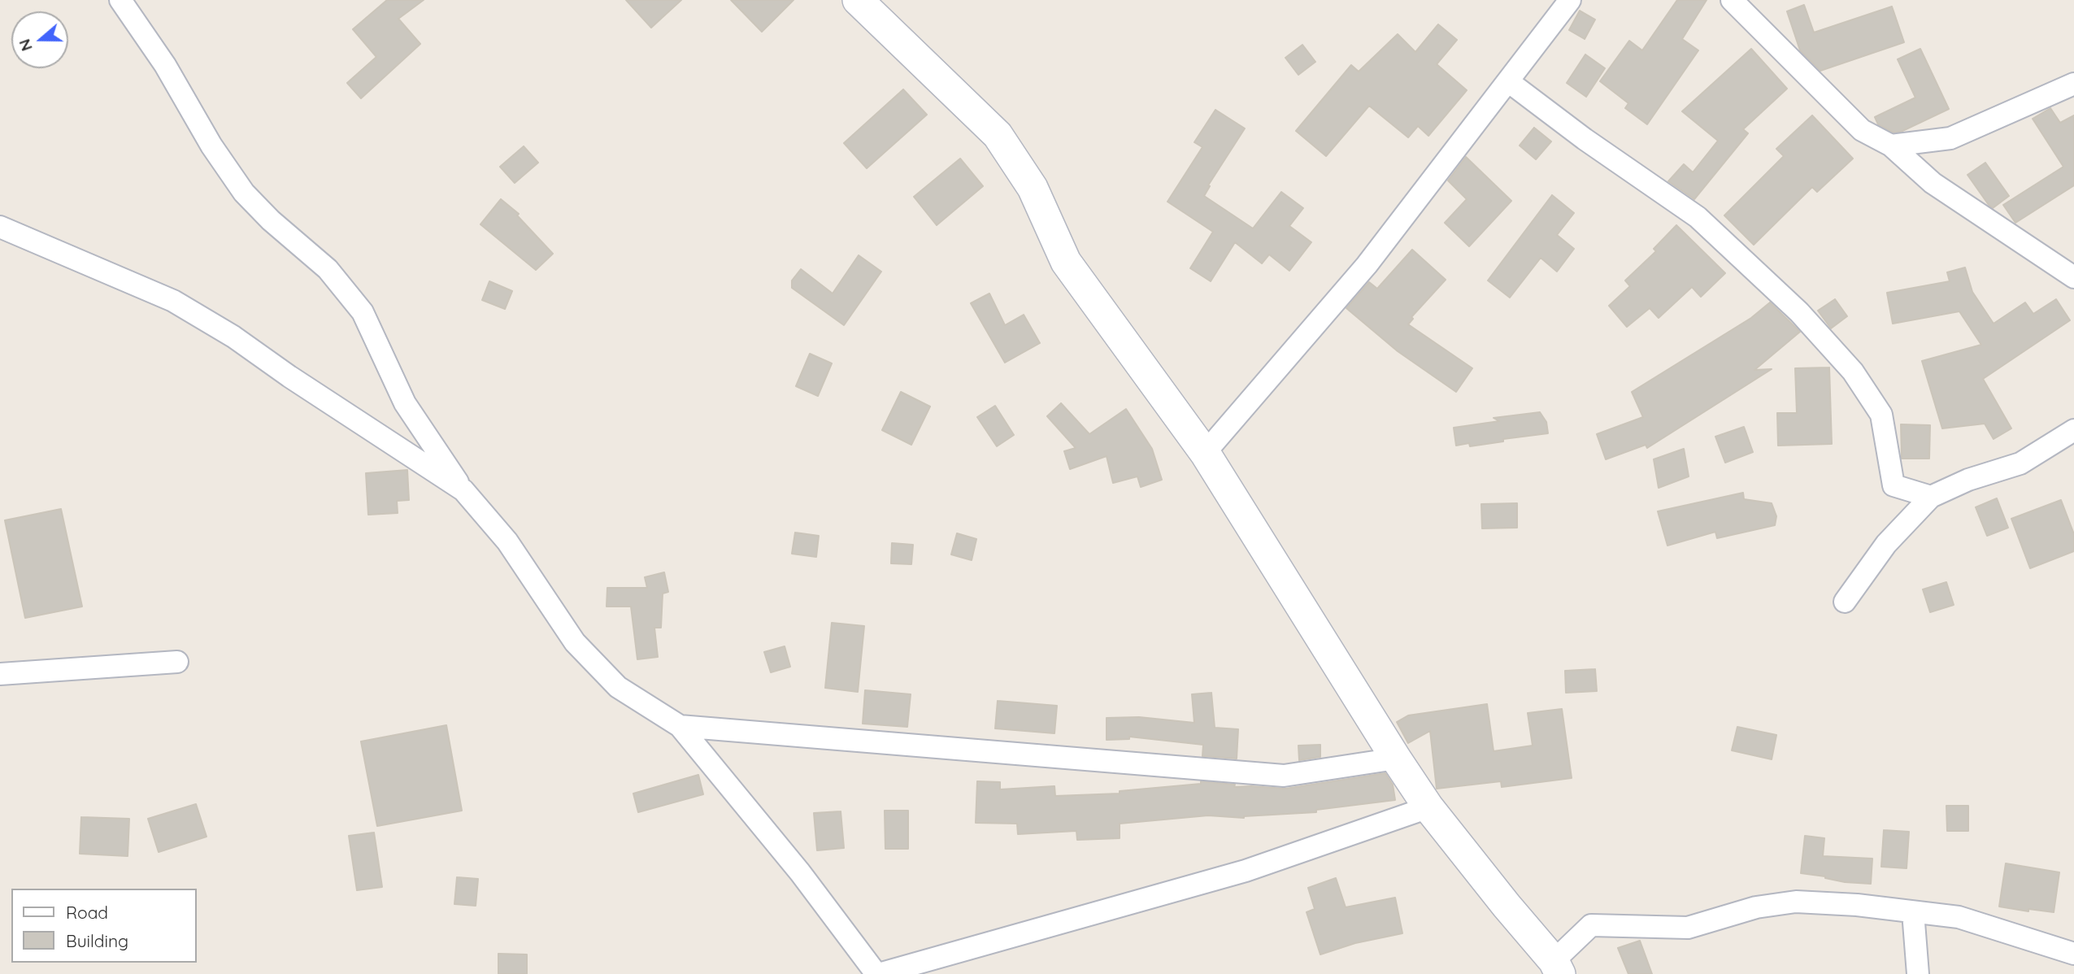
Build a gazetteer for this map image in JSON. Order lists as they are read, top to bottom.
{
  "legend": ["Road", "Building"],
  "north": "left"
}
